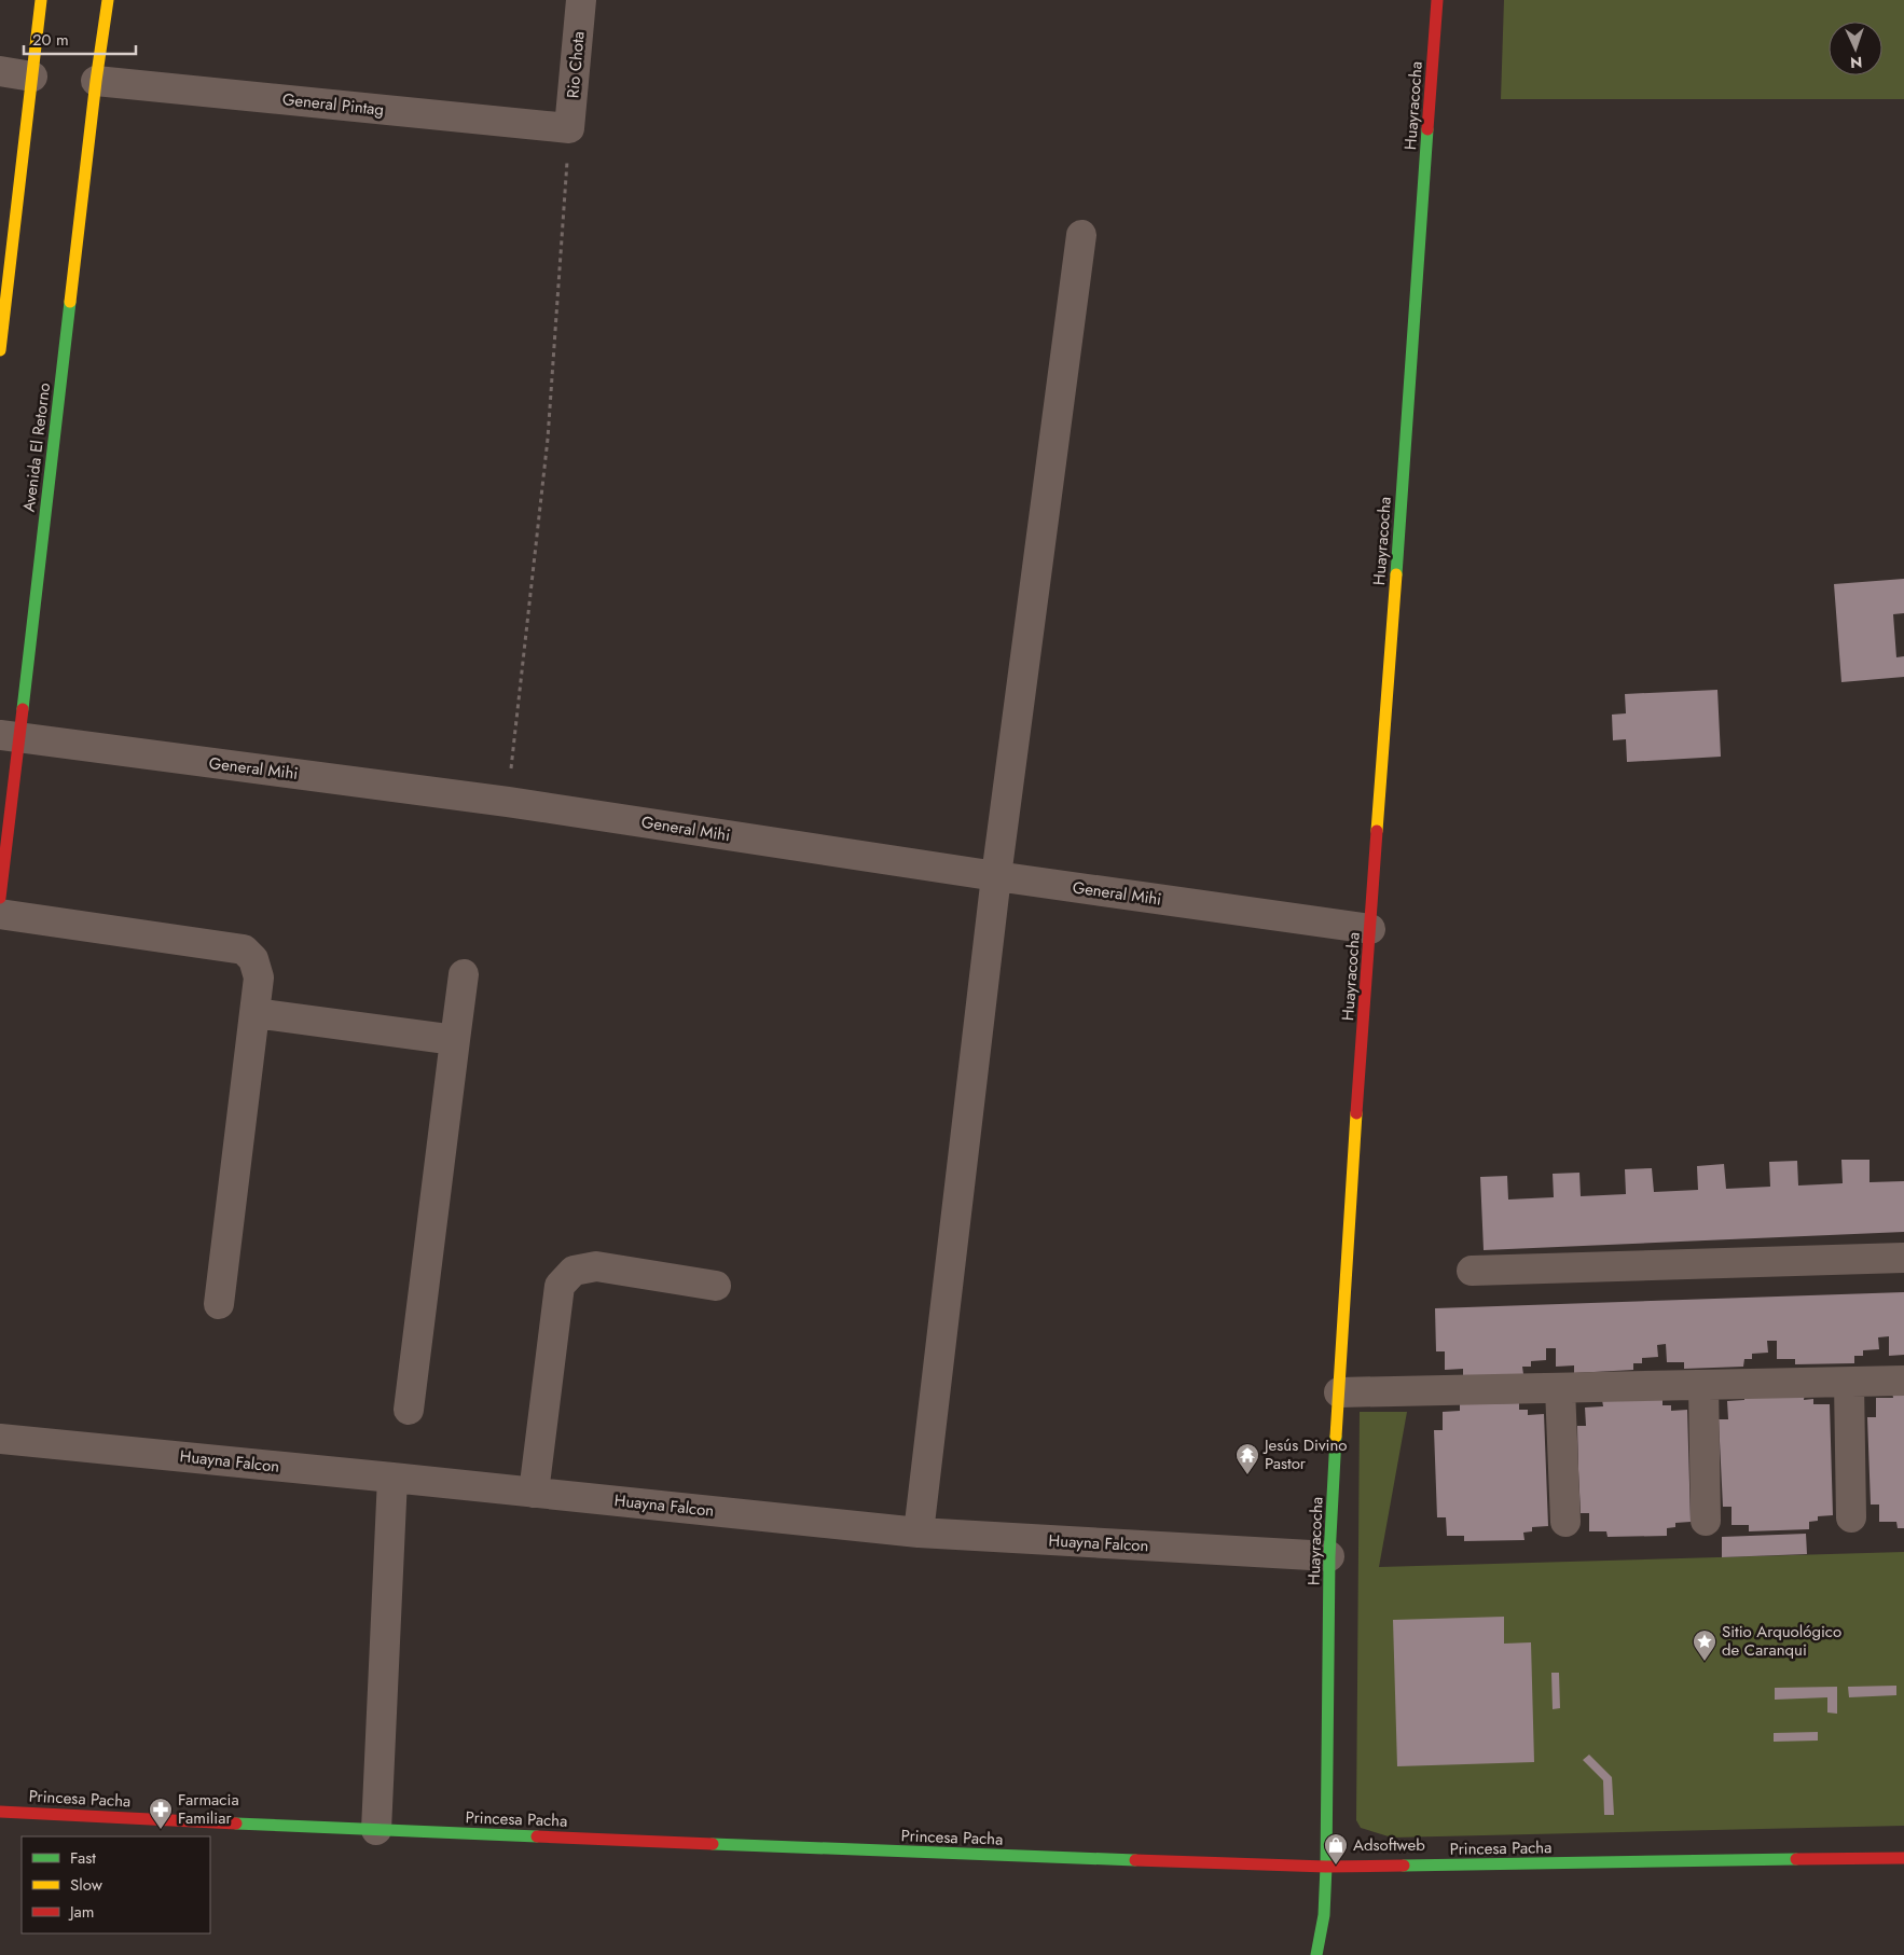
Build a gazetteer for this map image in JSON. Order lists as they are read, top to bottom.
{
  "streets": {
    "street": [
      "Rio Chota",
      "General Pintag",
      "Huayracocha",
      "Avenida El Retorno",
      "General Mihi",
      "Huayna Falcon",
      "Princesa Pacha"
    ]
  },
  "crossings": [
    ["Rio Chota", "General Pintag"],
    ["General Pintag", "Avenida El Retorno"],
    ["Huayracocha", "General Mihi"],
    ["Huayracocha", "Huayna Falcon"],
    ["Huayracocha", "Princesa Pacha"],
    ["Avenida El Retorno", "General Mihi"]
  ],
  "places": {
    "temple": ["Jesús Divino Pastor"],
    "place": ["Sitio Arquológico de Caranqui"],
    "pharmacy": ["Farmacia Familiar"],
    "shop": ["Adsoftweb"]
  },
  "legend": ["Fast", "Slow", "Jam"],
  "scale_bar": "20 m",
  "north": "bottom"
}
